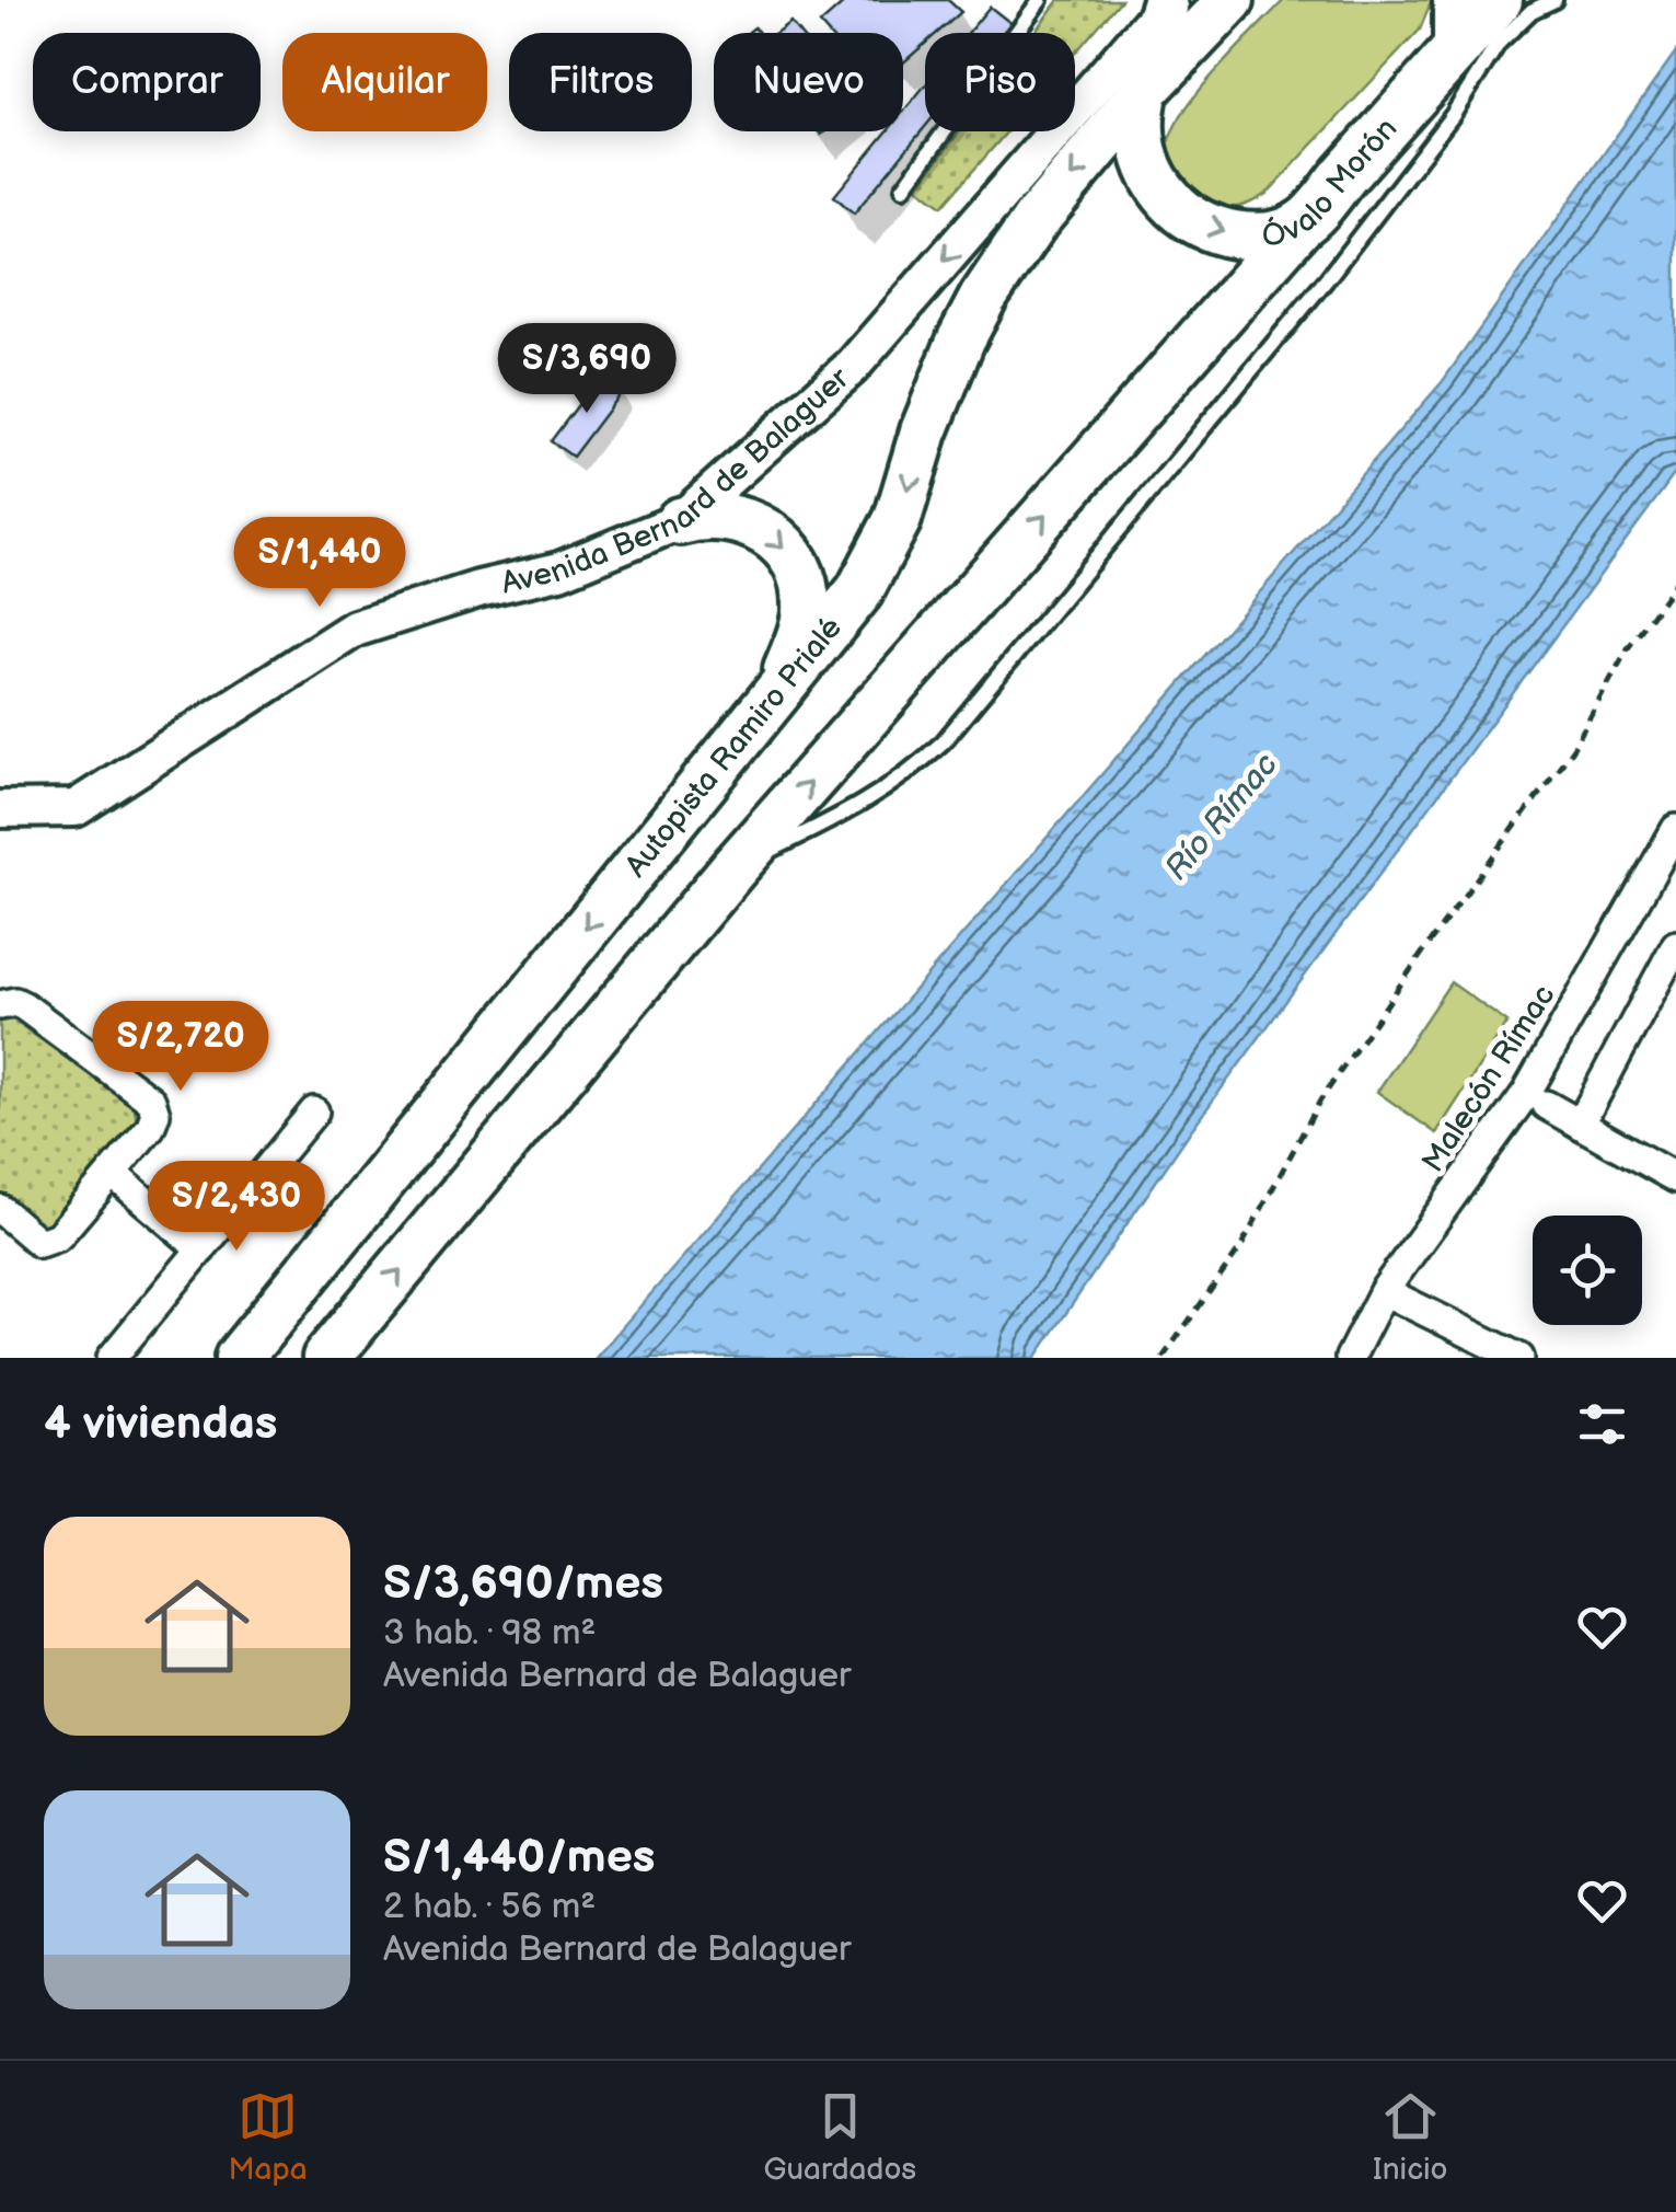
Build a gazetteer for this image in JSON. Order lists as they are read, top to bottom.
{
  "streets": {
    "highway": ["Óvalo Morón", "Autopista Ramiro Prialé"],
    "street": ["Avenida Bernard de Balaguer", "Malecón Rímac"]
  },
  "crossings": [
    ["Óvalo Morón", "Avenida Bernard de Balaguer"],
    ["Óvalo Morón", "Autopista Ramiro Prialé"]
  ],
  "one_way": ["Avenida Bernard de Balaguer"],
  "water": ["Río Rímac"],
  "page": {
    "chip": [
      "Comprar",
      "Alquilar",
      "Filtros",
      "Nuevo",
      "Piso"
    ],
    "price": [
      "S/3,690",
      "S/1,440",
      "S/2,720",
      "S/2,430"
    ],
    "heading": "4 viviendas",
    "list": [
      {
        "name": "S/3,690/mes",
        "note": "3 hab. · 98 m² · Avenida Bernard de Balaguer"
      },
      {
        "name": "S/1,440/mes",
        "note": "2 hab. · 56 m² · Avenida Bernard de Balaguer"
      }
    ],
    "tabs": ["Mapa", "Guardados", "Inicio"]
  }
}
